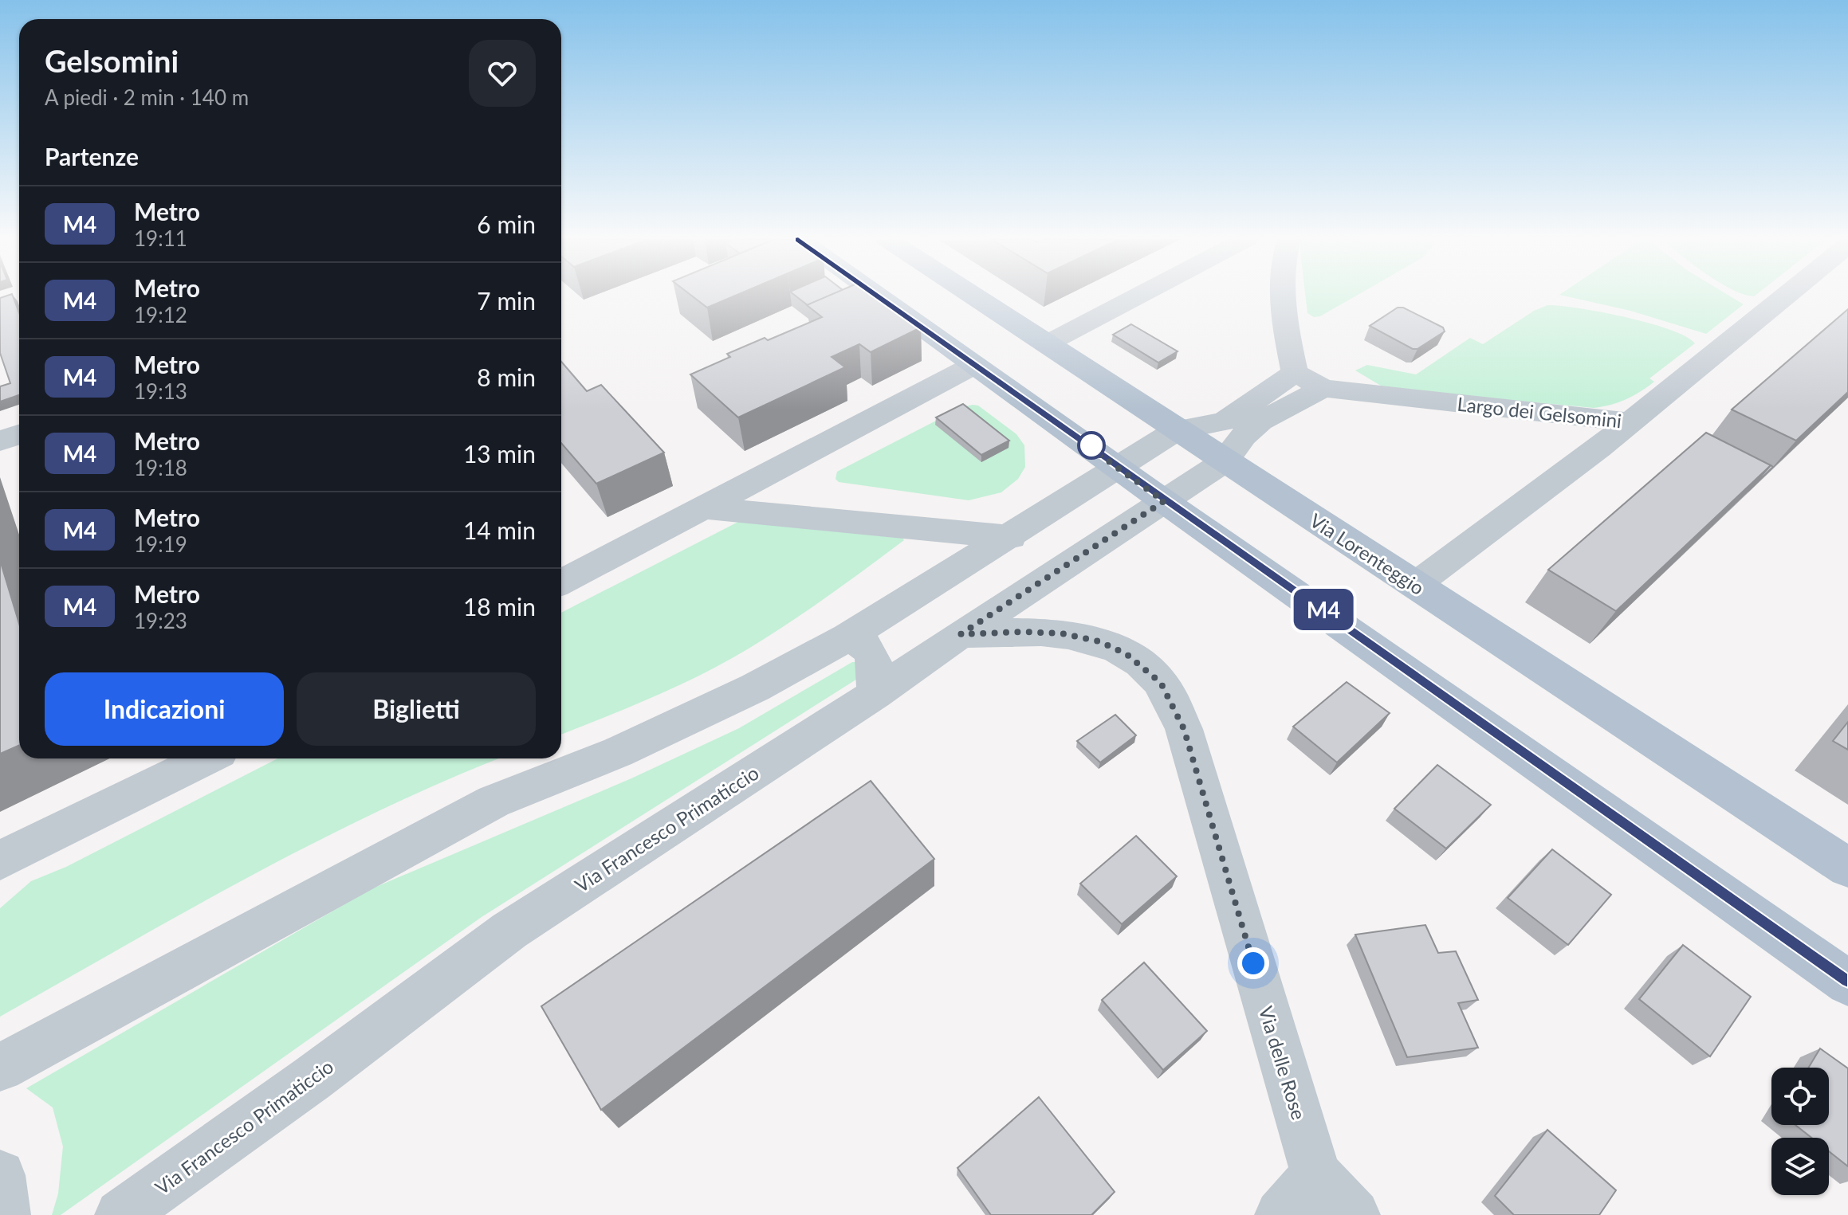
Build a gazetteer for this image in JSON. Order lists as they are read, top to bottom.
{
  "streets": {
    "main road": ["Via Lorenteggio"],
    "street": ["Largo dei Gelsomini", "Via Francesco Primaticcio", "Via delle Rose"]
  },
  "crossings": [
    ["Via Lorenteggio", "Via Francesco Primaticcio"],
    ["Via Francesco Primaticcio", "Via delle Rose"]
  ],
  "lines": ["metro line M4"],
  "page": {
    "on_map": "M4",
    "heading": [
      ["Gelsomini", "A piedi · 2 min · 140 m"],
      "Partenze"
    ],
    "list": [
      {
        "mark": "M4",
        "name": "Metro",
        "note": "19:11",
        "value": "6 min"
      },
      {
        "mark": "M4",
        "name": "Metro",
        "note": "19:12",
        "value": "7 min"
      },
      {
        "mark": "M4",
        "name": "Metro",
        "note": "19:13",
        "value": "8 min"
      },
      {
        "mark": "M4",
        "name": "Metro",
        "note": "19:18",
        "value": "13 min"
      },
      {
        "mark": "M4",
        "name": "Metro",
        "note": "19:19",
        "value": "14 min"
      },
      {
        "mark": "M4",
        "name": "Metro",
        "note": "19:23",
        "value": "18 min"
      }
    ],
    "buttons": ["Indicazioni", "Biglietti"]
  }
}
